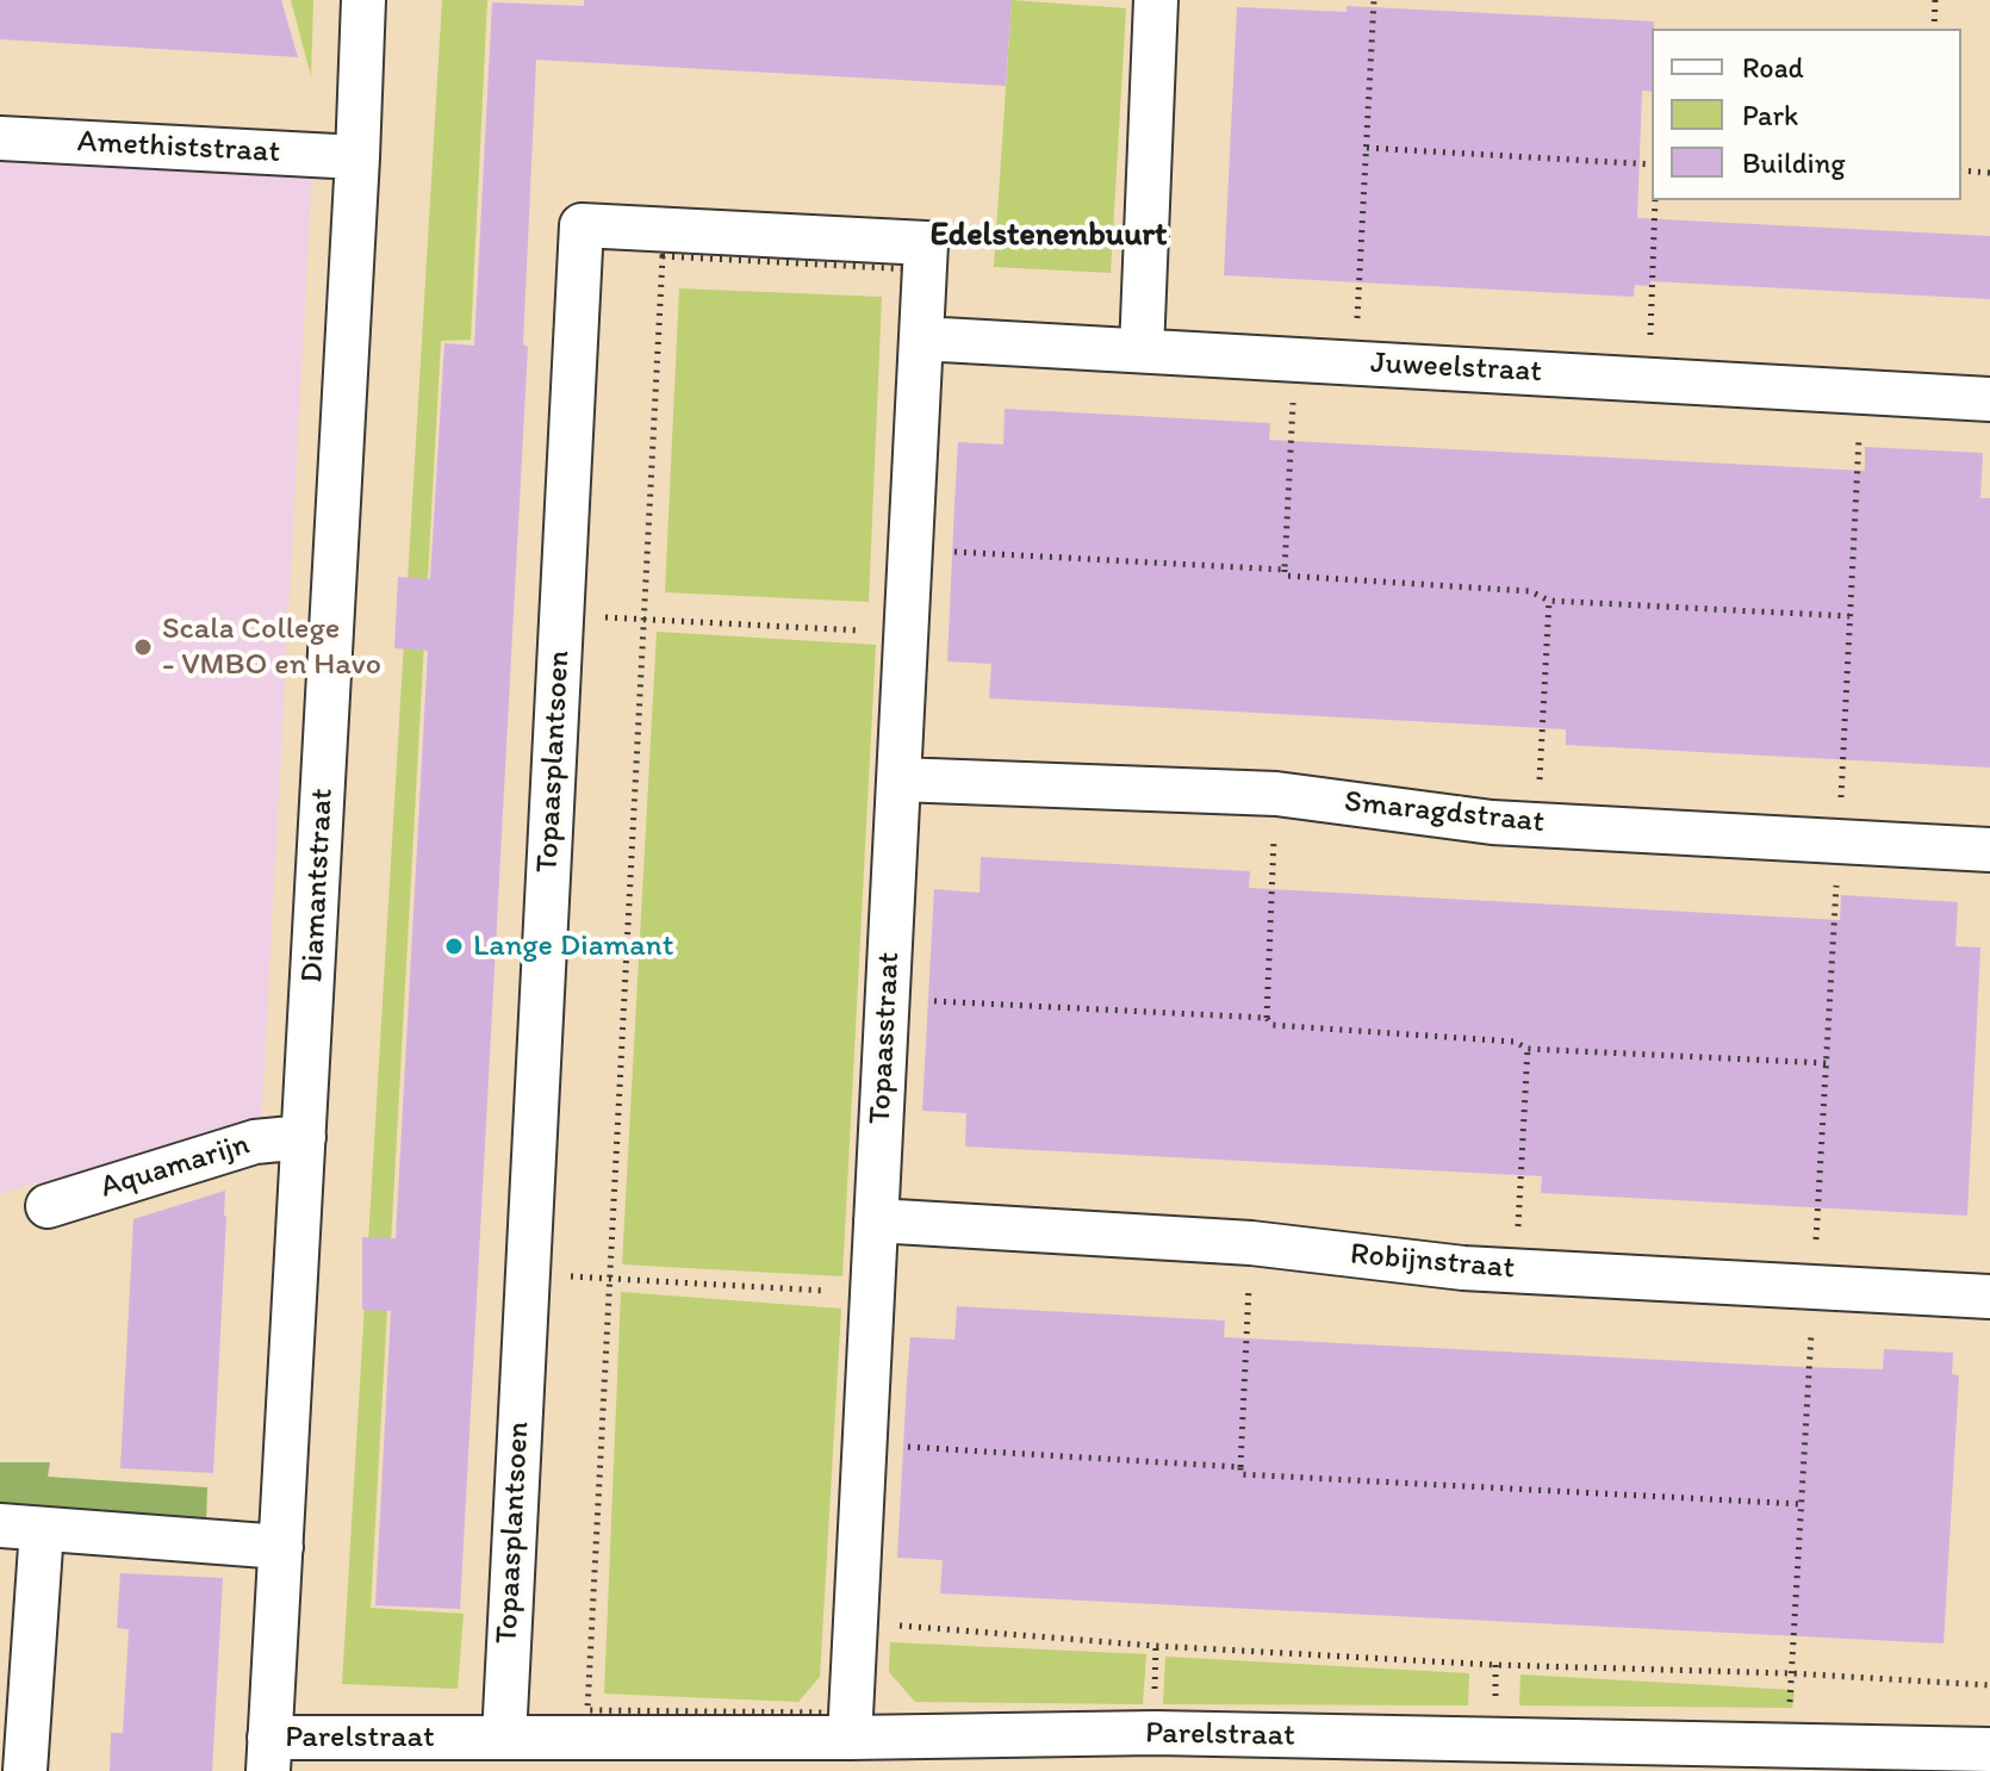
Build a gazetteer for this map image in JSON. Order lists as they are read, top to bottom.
{
  "streets": {
    "street": [
      "Amethiststraat",
      "Juweelstraat",
      "Topaasplantsoen",
      "Smaragdstraat",
      "Diamantstraat",
      "Topaasstraat",
      "Aquamarijn",
      "Robijnstraat",
      "Parelstraat"
    ]
  },
  "crossings": [
    ["Amethiststraat", "Diamantstraat"],
    ["Juweelstraat", "Topaasplantsoen"],
    ["Juweelstraat", "Topaasstraat"],
    ["Topaasplantsoen", "Topaasstraat"],
    ["Topaasplantsoen", "Parelstraat"],
    ["Smaragdstraat", "Topaasstraat"],
    ["Diamantstraat", "Aquamarijn"],
    ["Diamantstraat", "Parelstraat"],
    ["Topaasstraat", "Robijnstraat"],
    ["Topaasstraat", "Parelstraat"]
  ],
  "districts": ["Edelstenenbuurt"],
  "places": ["Scala College - VMBO en Havo", "Lange Diamant"],
  "legend": ["Road", "Park", "Building"]
}
